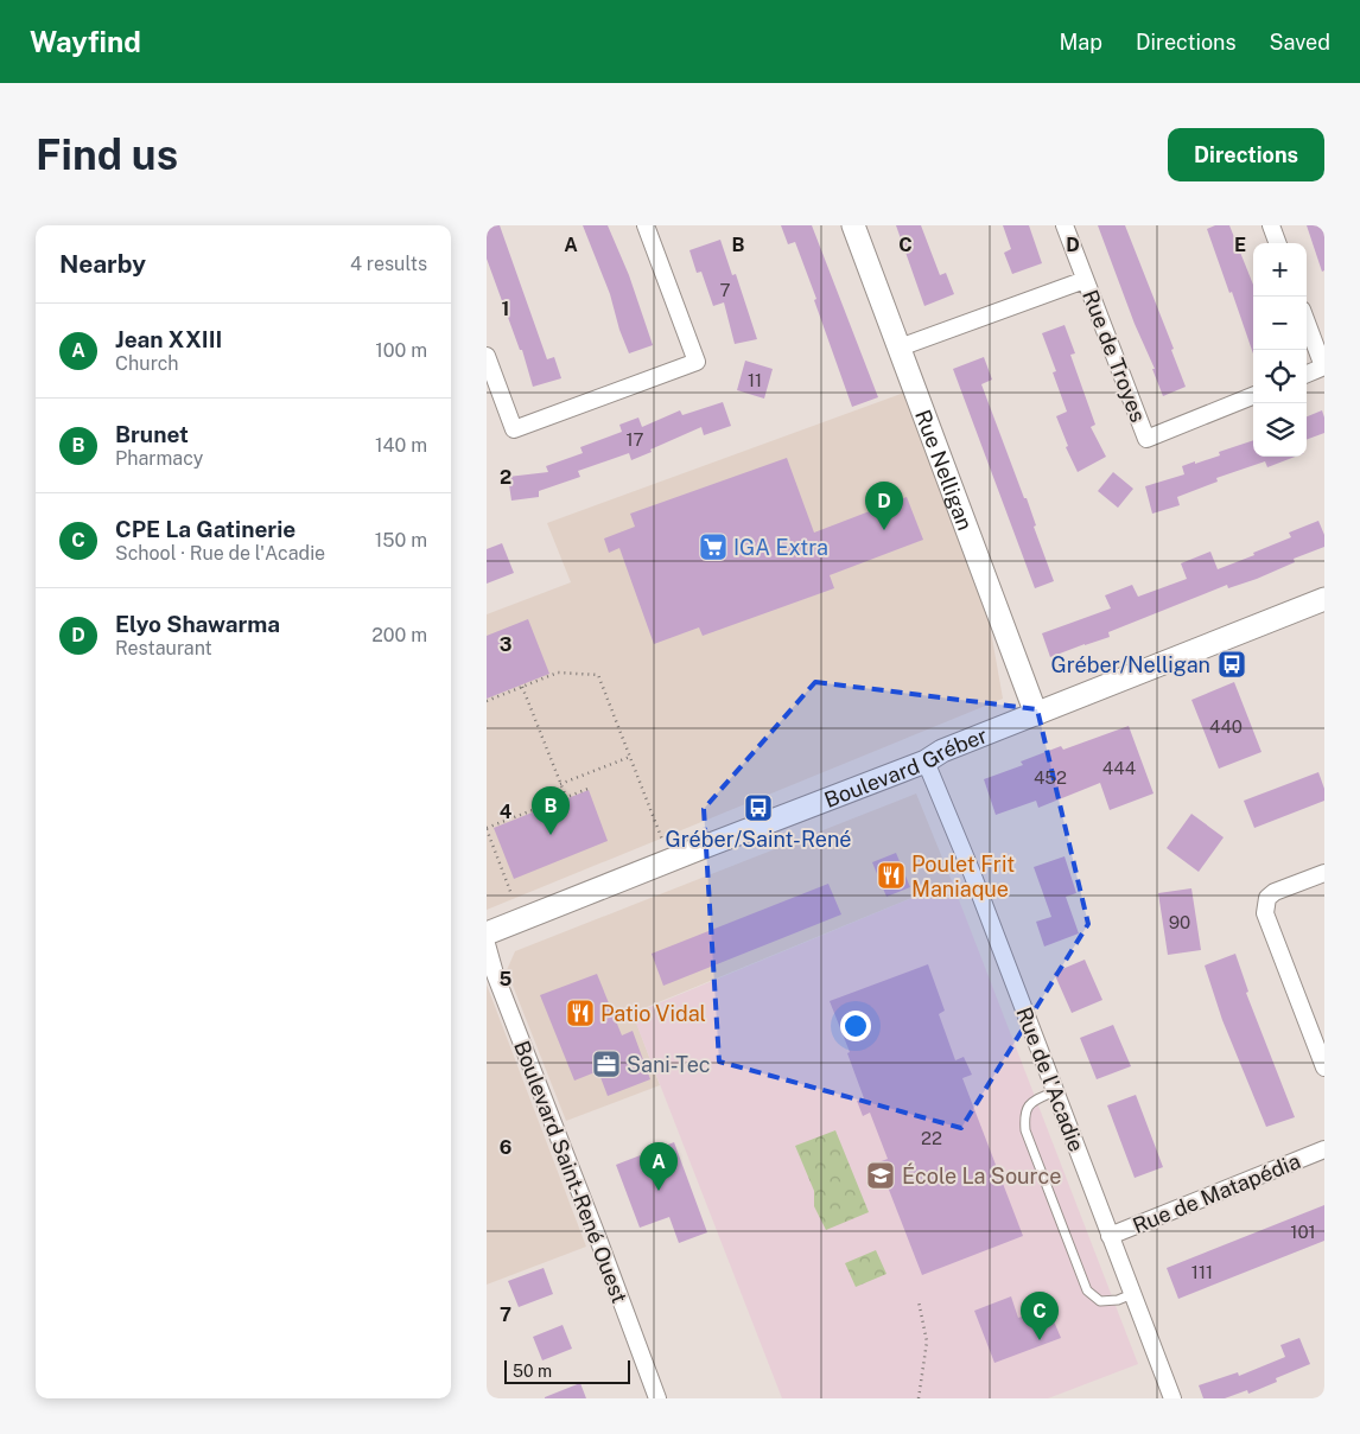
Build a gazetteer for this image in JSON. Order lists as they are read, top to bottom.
{
  "streets": {
    "main road": ["Rue Nelligan", "Boulevard Gréber"],
    "street": [
      "Rue de Troyes",
      "Rue de l'Acadie",
      "Boulevard Saint-René Ouest",
      "Rue de Matapédia"
    ]
  },
  "crossings": [
    ["Rue Nelligan", "Boulevard Gréber"],
    ["Boulevard Gréber", "Rue de l'Acadie"],
    ["Rue de l'Acadie", "Rue de Matapédia"]
  ],
  "places": {
    "supermarket": ["IGA Extra"],
    "bus stop": ["Gréber/Nelligan", "Gréber/Saint-René"],
    "restaurant": ["Poulet Frit Maniaque", "Patio Vidal"],
    "office": ["Sani-Tec"],
    "school or university": ["École La Source"]
  },
  "house_numbers": [
    "7",
    "11",
    "17",
    "440",
    "444",
    "452",
    "90",
    "22",
    "101",
    "111"
  ],
  "scale_bar": "50 m",
  "page": {
    "header": "Wayfind",
    "nav": ["Map", "Directions", "Saved"],
    "buttons": "Directions",
    "title": "Find us",
    "heading": ["Nearby", "4 results"],
    "map_buttons": ["+", "−"],
    "list": [
      {
        "mark": "A",
        "name": "Jean XXIII",
        "note": "Church",
        "value": "100 m"
      },
      {
        "mark": "B",
        "name": "Brunet",
        "note": "Pharmacy",
        "value": "140 m"
      },
      {
        "mark": "C",
        "name": "CPE La Gatinerie",
        "note": "School · Rue de l'Acadie",
        "value": "150 m"
      },
      {
        "mark": "D",
        "name": "Elyo Shawarma",
        "note": "Restaurant",
        "value": "200 m"
      }
    ],
    "pins": [
      "D",
      "B",
      "A",
      "C"
    ],
    "scale": "50 m"
  },
  "grid": {
    "columns": [
      "A",
      "B",
      "C",
      "D",
      "E"
    ],
    "rows": [
      "1",
      "2",
      "3",
      "4",
      "5",
      "6",
      "7"
    ]
  }
}
